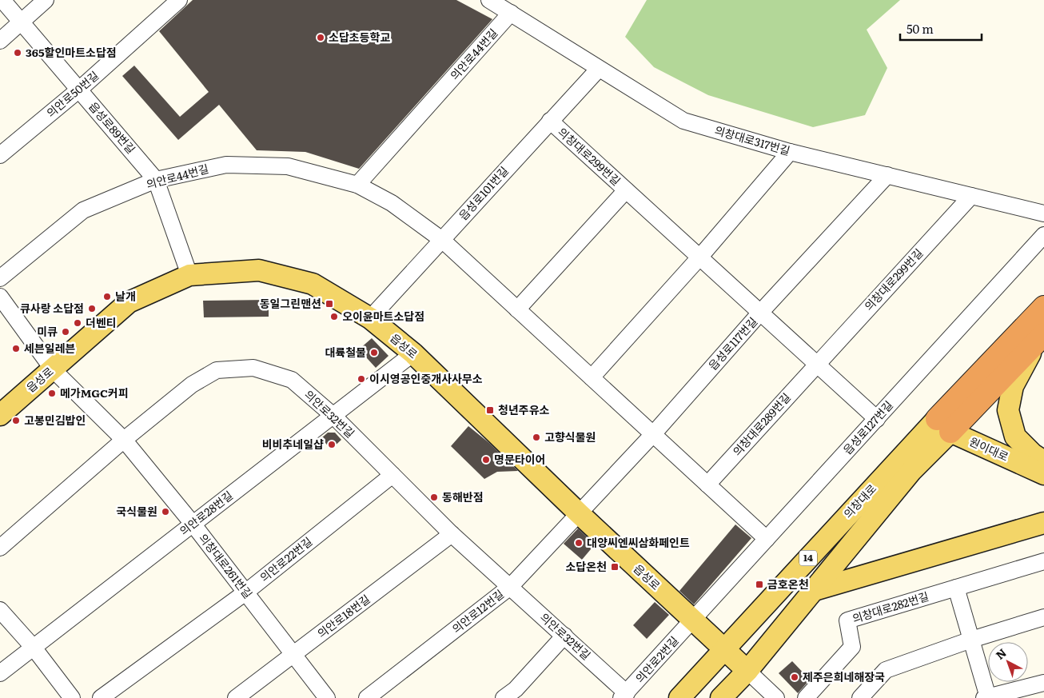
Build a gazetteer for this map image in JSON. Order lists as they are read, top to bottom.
{
  "streets": {
    "highway": ["의창대로", "14"],
    "main road": ["읍성로", "원이대로"],
    "street": [
      "의안로44번길",
      "의안로50번길",
      "읍성로89번길",
      "의창대로317번길",
      "의창대로299번길",
      "읍성로101번길",
      "읍성로117번길",
      "의안로32번길",
      "의창대로289번길",
      "읍성로127번길",
      "의안로28번길",
      "의안로22번길",
      "의창대로261번길",
      "의창대로282번길",
      "의안로12번길",
      "의안로18번길",
      "의안로2번길"
    ]
  },
  "crossings": [
    ["의안로44번길", "읍성로89번길"],
    ["의안로44번길", "의창대로317번길"],
    ["의안로44번길", "읍성로101번길"],
    ["의안로50번길", "읍성로89번길"],
    ["읍성로89번길", "읍성로"],
    ["의창대로317번길", "의창대로299번길"],
    ["의창대로317번길", "읍성로101번길"],
    ["의창대로317번길", "읍성로117번길"],
    ["의창대로299번길", "읍성로101번길"],
    ["의창대로299번길", "읍성로117번길"],
    ["의창대로299번길", "의창대로289번길"],
    ["의창대로299번길", "읍성로127번길"],
    ["읍성로101번길", "읍성로"],
    ["읍성로117번길", "읍성로"],
    ["읍성로117번길", "의안로12번길"],
    ["읍성로", "읍성로127번길"],
    ["읍성로", "의창대로"],
    ["읍성로", "의안로28번길"],
    ["읍성로", "의창대로261번길"],
    ["읍성로", "의안로12번길"],
    ["읍성로", "의안로2번길"],
    ["의안로32번길", "의안로28번길"],
    ["의안로32번길", "의안로22번길"],
    ["의안로32번길", "의창대로261번길"],
    ["의안로32번길", "의안로12번길"],
    ["의안로32번길", "의안로18번길"],
    ["의안로32번길", "의안로2번길"],
    ["읍성로127번길", "의안로2번길"],
    ["원이대로", "의창대로"],
    ["의안로28번길", "의창대로261번길"],
    ["의안로22번길", "의창대로261번길"],
    ["의창대로261번길", "의안로18번길"]
  ],
  "places": {
    "other": [
      "소답초등학교",
      "365할인마트소답점",
      "날개",
      "큐사랑 소답점",
      "오이윤마트소답점",
      "더벤티",
      "미큐",
      "세븐일레븐",
      "대륙철물",
      "이시영공인중개사사무소",
      "메가MGC커피",
      "고봉민김밥인",
      "고향식물원",
      "비비추네일샵",
      "명문타이어",
      "동해반점",
      "국식물원",
      "대양씨엔씨삼화페인트",
      "제주은희네해장국"
    ],
    "transit": [
      "동일그린맨션",
      "청년주유소",
      "소답온천",
      "금호온천"
    ]
  },
  "scale_bar": "50 m",
  "north": "top left"
}
